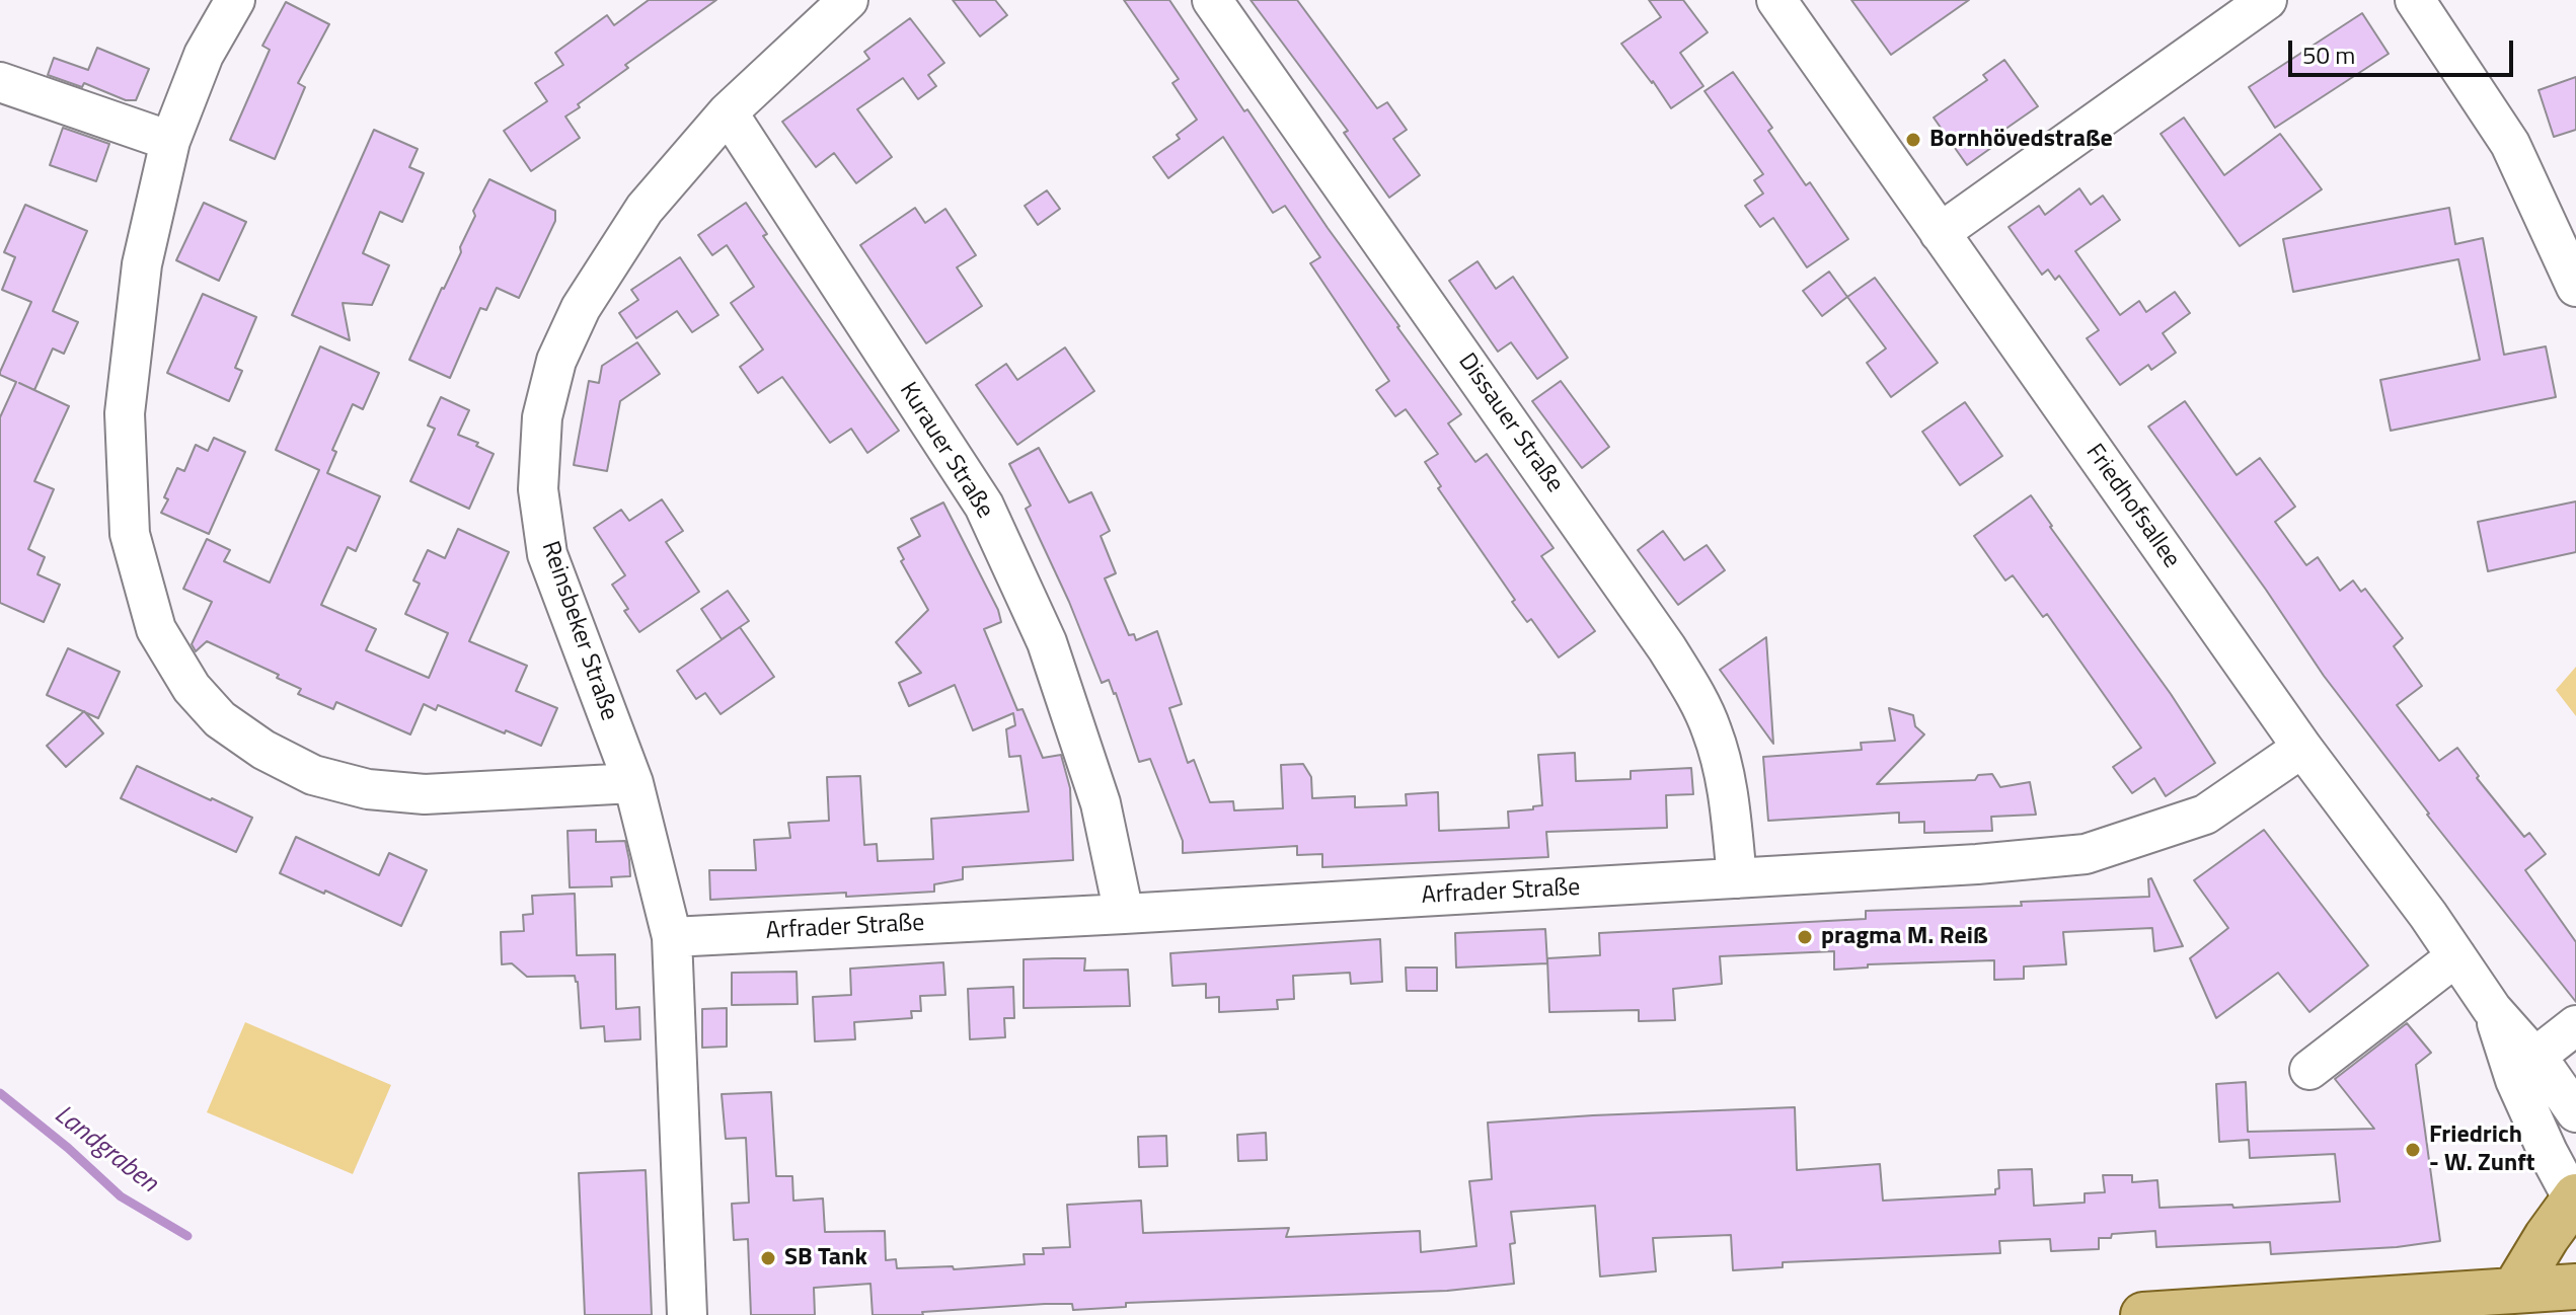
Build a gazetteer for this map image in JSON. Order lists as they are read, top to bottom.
{
  "streets": {
    "street": [
      "Dissauer Straße",
      "Kurauer Straße",
      "Friedhofsallee",
      "Reinsbeker Straße",
      "Arfrader Straße"
    ]
  },
  "crossings": [
    ["Dissauer Straße", "Arfrader Straße"],
    ["Kurauer Straße", "Reinsbeker Straße"],
    ["Kurauer Straße", "Arfrader Straße"],
    ["Friedhofsallee", "Arfrader Straße"],
    ["Reinsbeker Straße", "Arfrader Straße"]
  ],
  "water": ["Landgraben"],
  "places": [
    "Bornhövedstraße",
    "pragma M. Reiß",
    "Friedrich - W. Zunft",
    "SB Tank"
  ],
  "scale_bar": "50 m"
}
